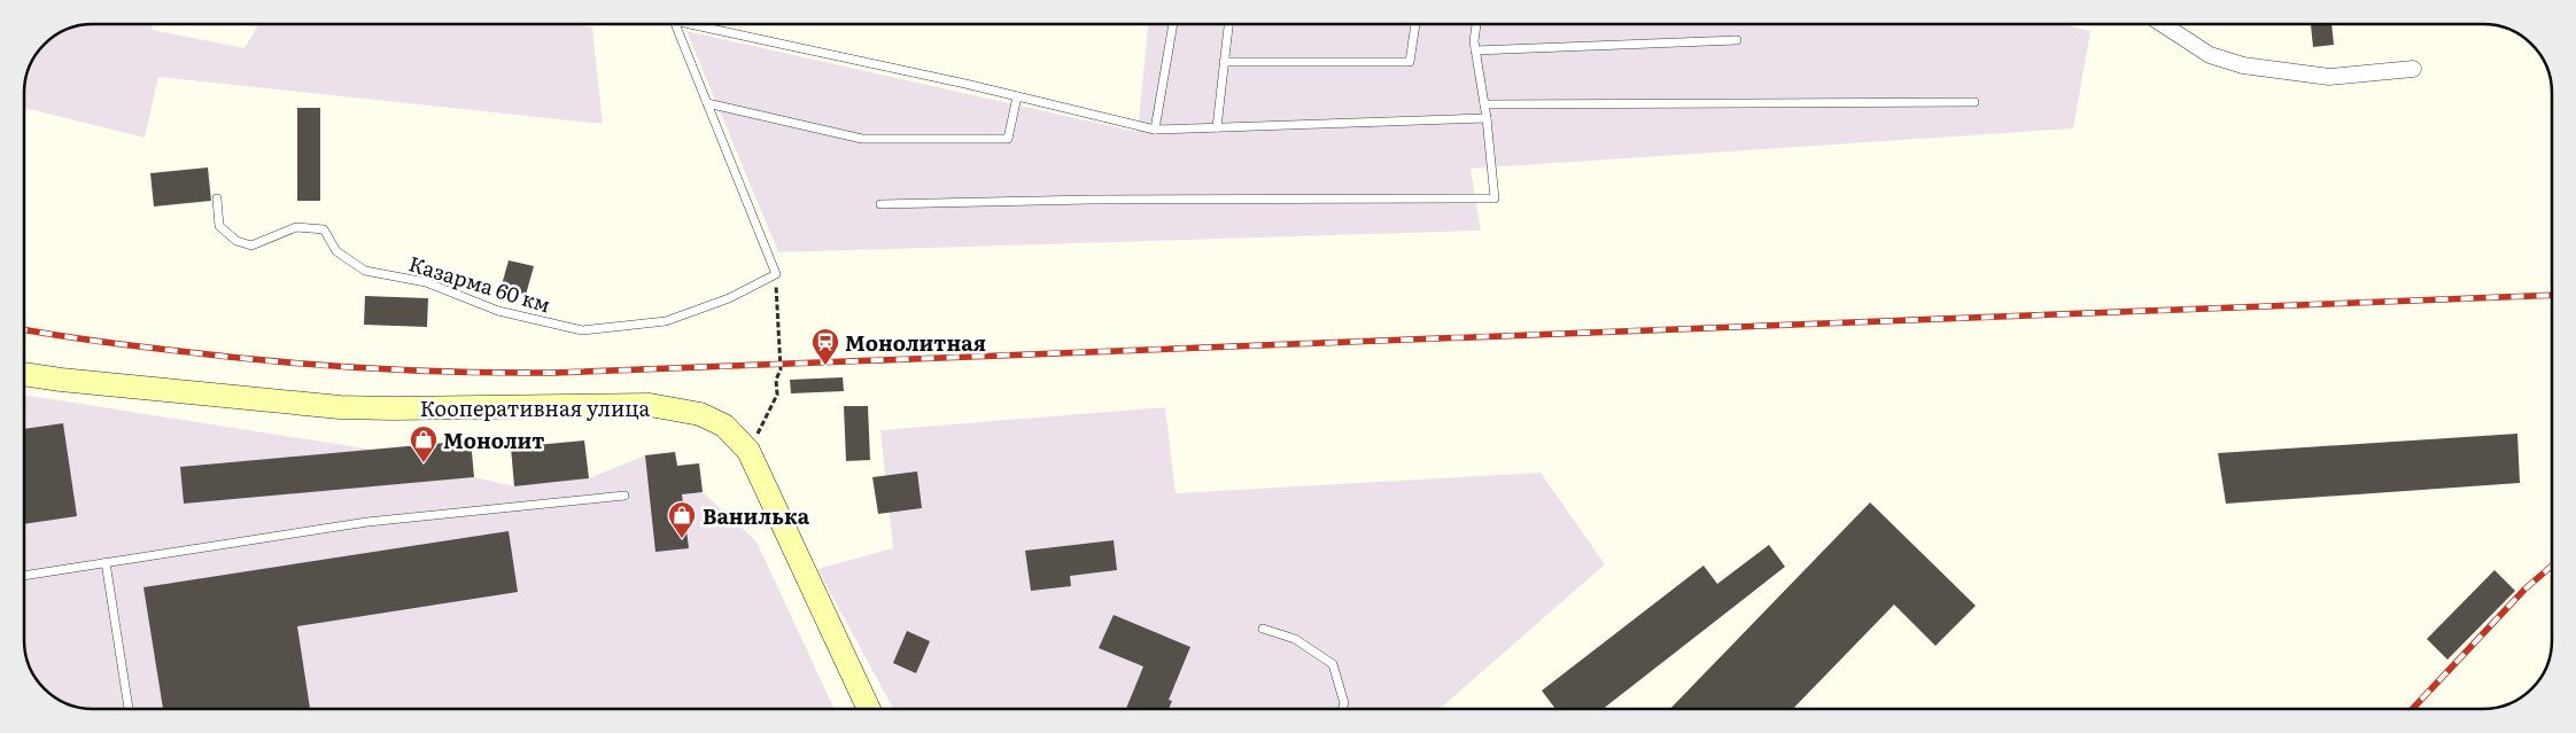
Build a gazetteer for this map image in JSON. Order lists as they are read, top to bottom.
{
  "streets": {
    "street": ["Кооперативная улица"],
    "lane": ["Казарма 60 км"]
  },
  "places": {
    "station": ["Монолитная"],
    "shop": ["Монолит", "Ванилька"]
  }
}
